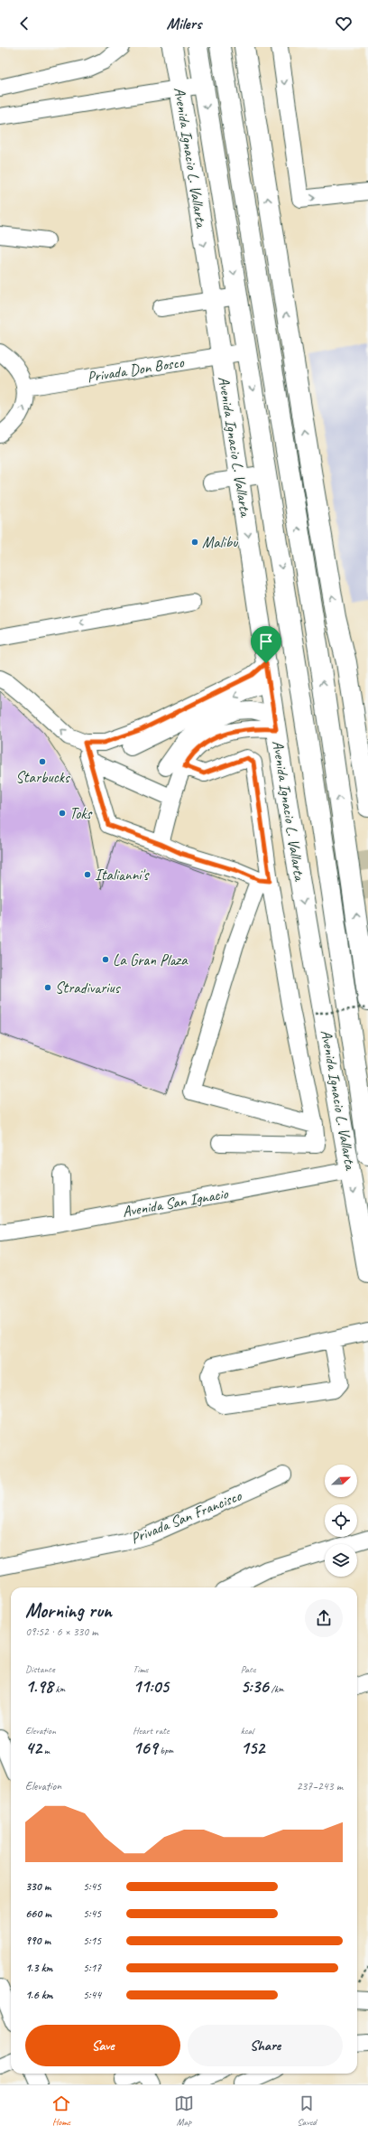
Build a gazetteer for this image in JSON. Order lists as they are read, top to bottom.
{
  "streets": {
    "main road": ["Avenida Ignacio L. Vallarta"],
    "street": ["Privada Don Bosco", "Avenida San Ignacio", "Privada San Francisco"]
  },
  "crossings": [
    ["Avenida Ignacio L. Vallarta", "Privada Don Bosco"],
    ["Avenida Ignacio L. Vallarta", "Avenida San Ignacio"]
  ],
  "places": [
    "Malibu",
    "Starbucks",
    "Toks",
    "Italianni's",
    "La Gran Plaza",
    "Stradivarius"
  ],
  "north": "right",
  "page": {
    "header": "Milers",
    "heading": ["Morning run", "09:52 · 6 × 330 m"],
    "stats": [
      ["Distance", "1.98 km"],
      ["Time", "11:05"],
      ["Pace", "5:36 /km"],
      ["Elevation", "42 m"],
      ["Heart rate", "169 bpm"],
      ["kcal", "152"]
    ],
    "chart": ["Elevation", "237–243 m"],
    "list": [
      {
        "name": "330 m",
        "note": "5:45"
      },
      {
        "name": "660 m",
        "note": "5:45"
      },
      {
        "name": "990 m",
        "note": "5:15"
      },
      {
        "name": "1.3 km",
        "note": "5:17"
      },
      {
        "name": "1.6 km",
        "note": "5:44"
      }
    ],
    "buttons": ["Save", "Share"],
    "tabs": ["Home", "Map", "Saved"]
  }
}
